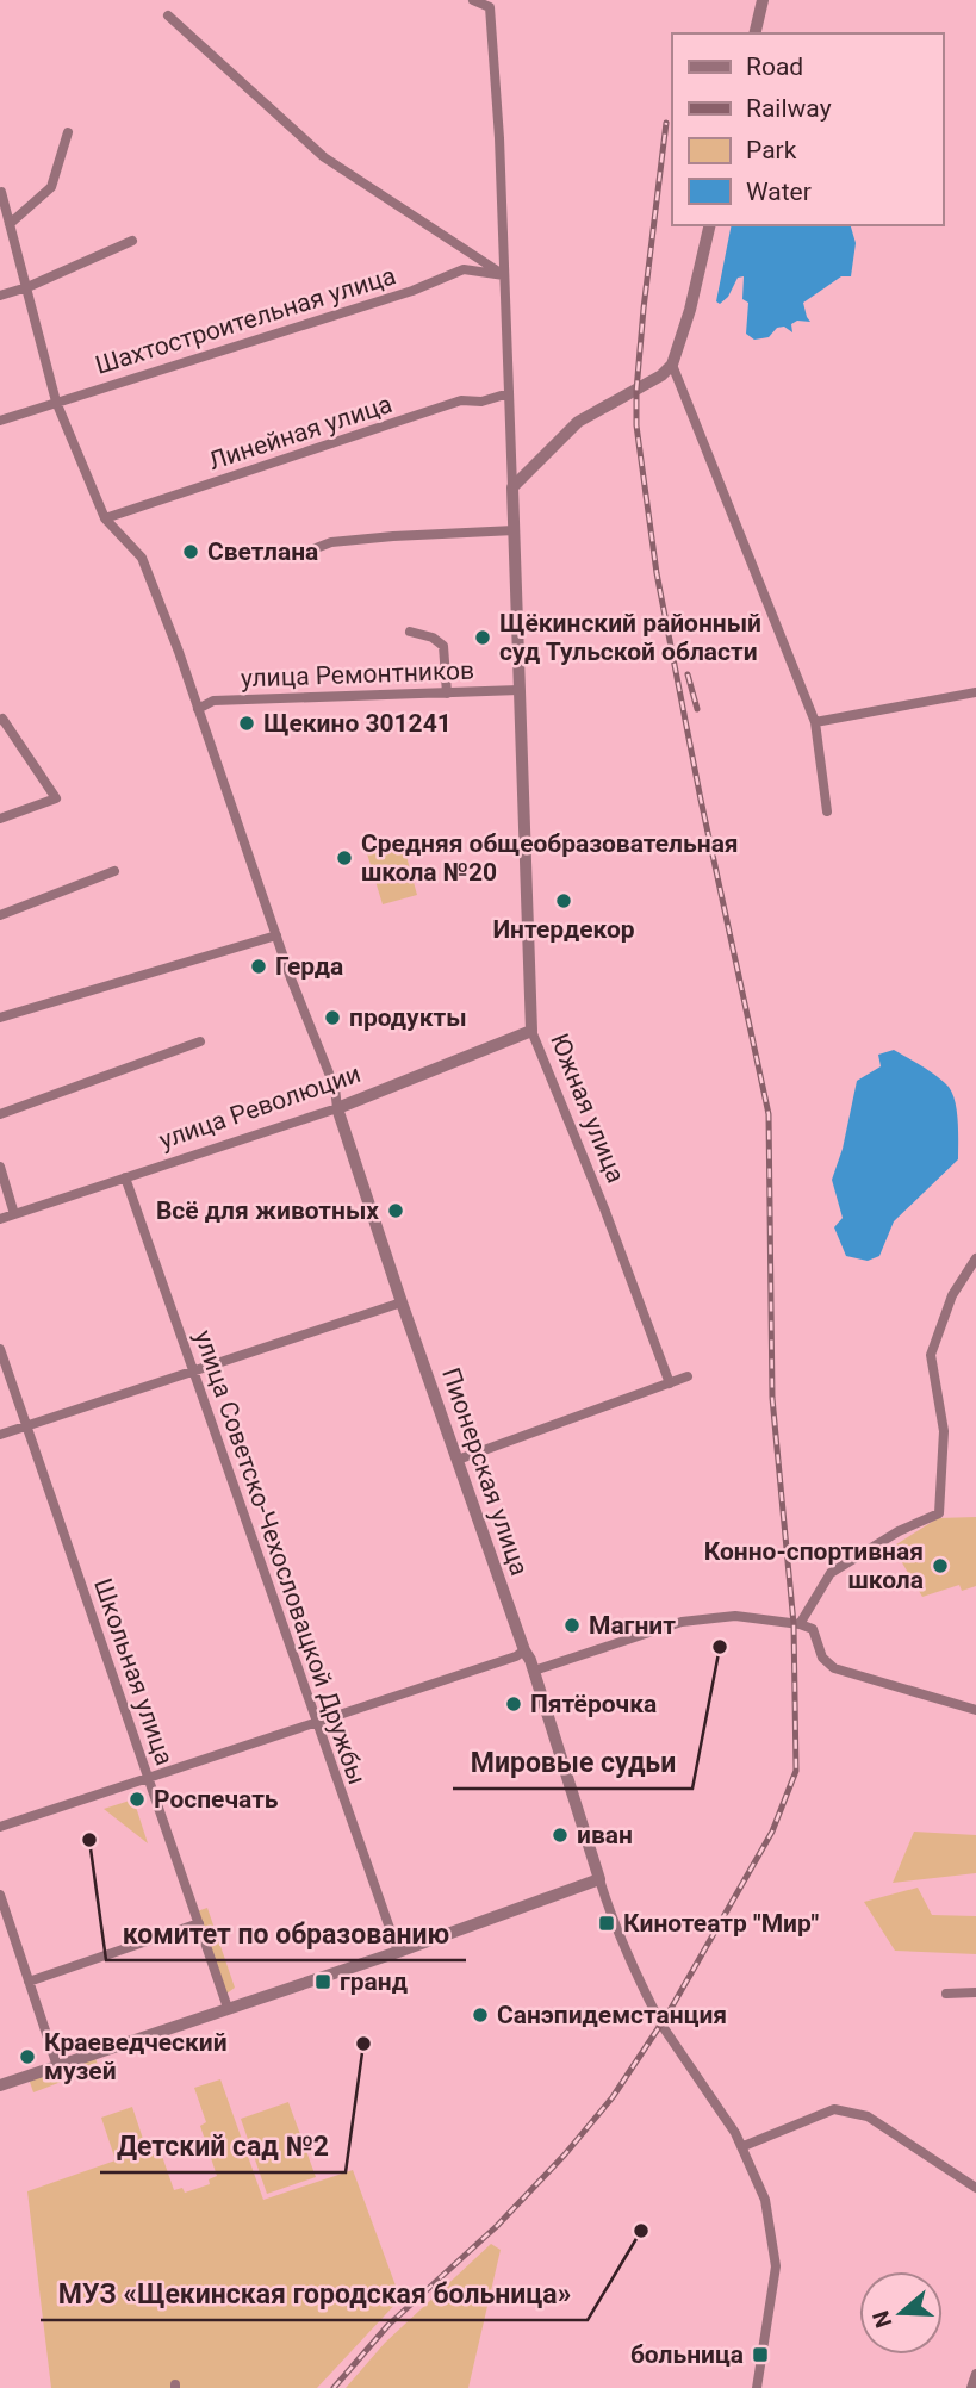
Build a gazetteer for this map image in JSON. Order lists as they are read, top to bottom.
{
  "streets": {
    "street": [
      "Шахтостроительная улица",
      "Линейная улица",
      "улица Ремонтников",
      "улица Революции",
      "Южная улица",
      "Пионерская улица",
      "улица Советско-Чехословацкой Дружбы",
      "Школьная улица"
    ]
  },
  "crossings": [
    ["Линейная улица", "Пионерская улица"],
    ["улица Ремонтников", "Южная улица"],
    ["улица Ремонтников", "Пионерская улица"],
    ["улица Революции", "Южная улица"],
    ["улица Революции", "Пионерская улица"],
    ["улица Революции", "улица Советско-Чехословацкой Дружбы"]
  ],
  "places": {
    "other": [
      "Светлана",
      "Щёкинский районный суд Тульской области",
      "Щекино 301241",
      "Средняя общеобразовательная школа №20",
      "Интердекор",
      "Герда",
      "продукты",
      "Всё для животных",
      "Конно-спортивная школа",
      "Магнит",
      "Мировые судьи",
      "Пятёрочка",
      "Роспечать",
      "иван",
      "комитет по образованию",
      "Санэпидемстанция",
      "Детский сад №2",
      "Краеведческий музей",
      "МУЗ «Щекинская городская больница»"
    ],
    "transit": ["Кинотеатр \"Мир\"", "гранд", "больница"]
  },
  "legend": [
    "Road",
    "Railway",
    "Park",
    "Water"
  ],
  "north": "left"
}
